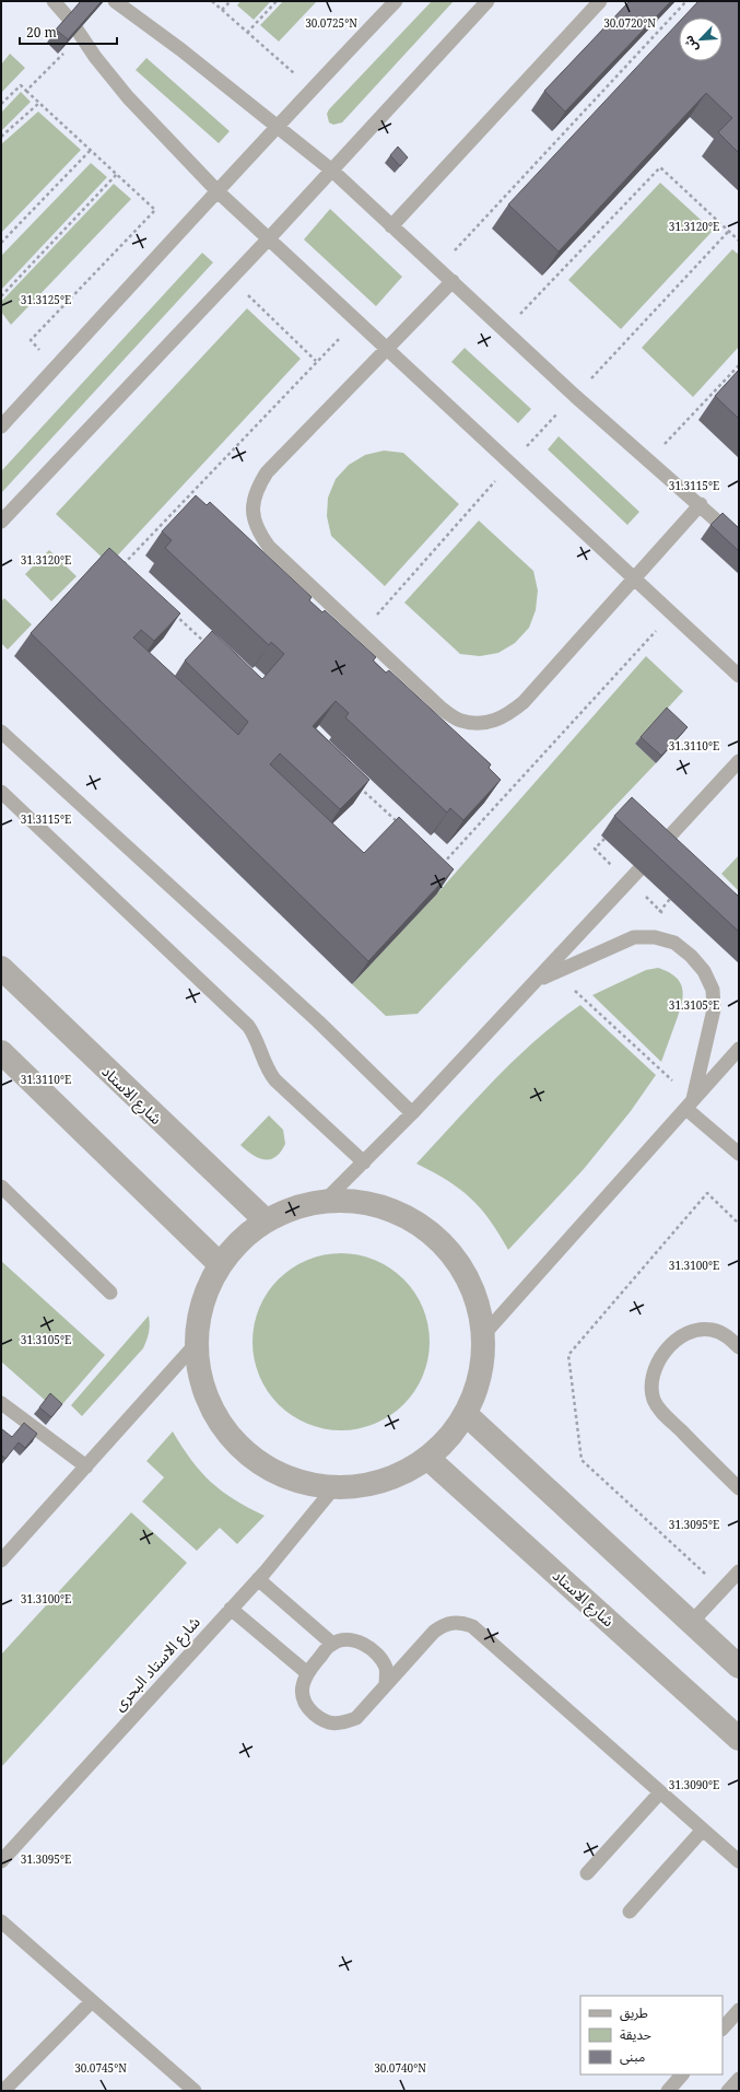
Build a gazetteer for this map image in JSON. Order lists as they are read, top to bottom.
{
  "streets": {
    "street": ["شارع الاستاد"],
    "lane": ["شارع الاستاد البحرى"]
  },
  "legend": ["طريق", "حديقة", "مبنى"],
  "scale_bar": "20 m",
  "north": "bottom left",
  "coordinates": [
    "30.0725°N",
    "30.0720°N",
    "31.3120°E",
    "31.3125°E",
    "31.3115°E",
    "31.3110°E",
    "31.3105°E",
    "31.3100°E",
    "31.3095°E",
    "31.3090°E",
    "30.0745°N",
    "30.0740°N"
  ]
}
